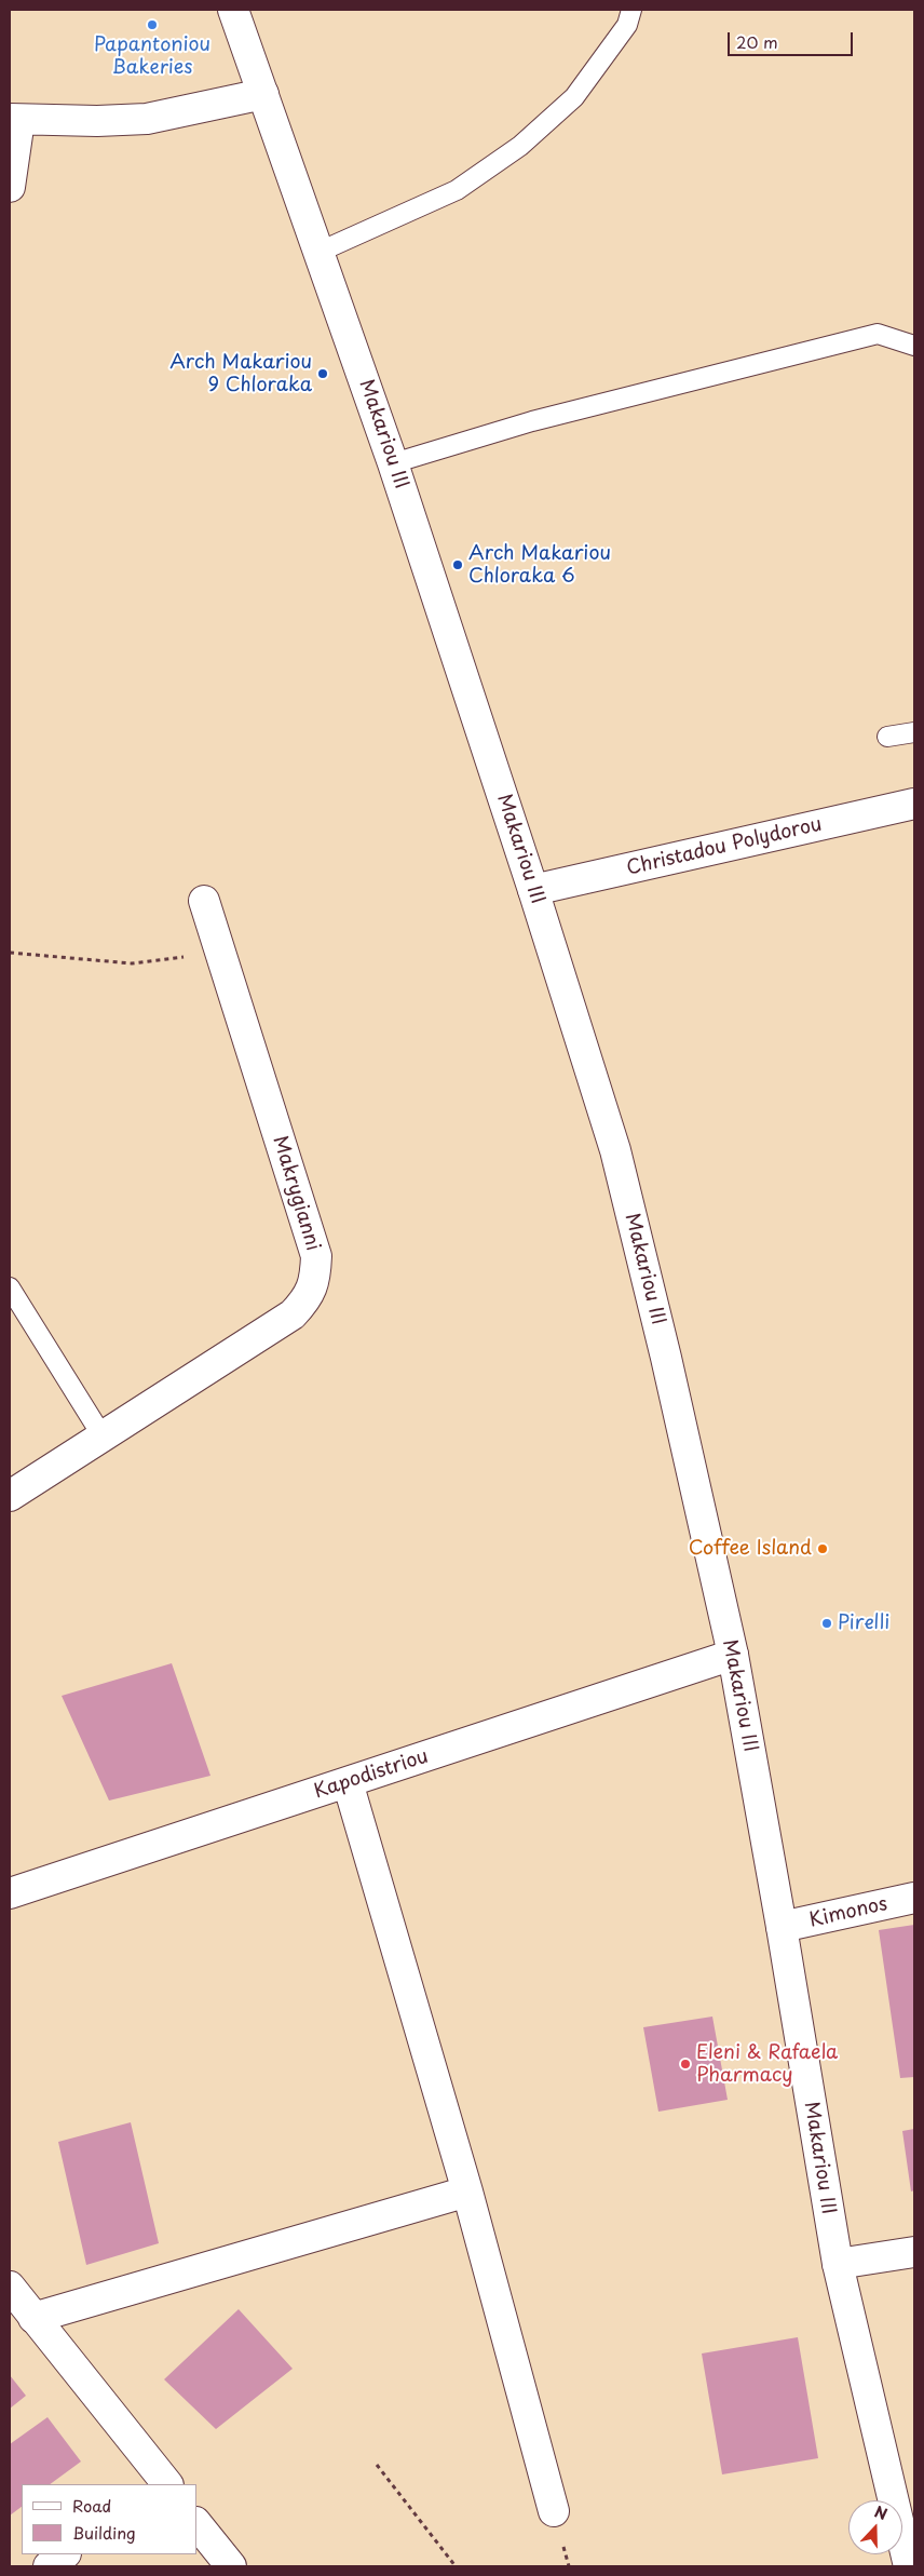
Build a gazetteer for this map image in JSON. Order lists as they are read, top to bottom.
{
  "streets": {
    "street": [
      "Makariou III",
      "Christadou Polydorou",
      "Makrygianni",
      "Kapodistriou",
      "Kimonos"
    ]
  },
  "crossings": [
    ["Makariou III", "Christadou Polydorou"],
    ["Makariou III", "Kapodistriou"],
    ["Makariou III", "Kimonos"]
  ],
  "places": [
    "Papantoniou Bakeries",
    "Arch Makariou 9 Chloraka",
    "Arch Makariou Chloraka 6",
    "Coffee Island",
    "Pirelli",
    "Eleni & Rafaela Pharmacy"
  ],
  "legend": ["Road", "Building"],
  "scale_bar": "20 m",
  "north": "top"
}
